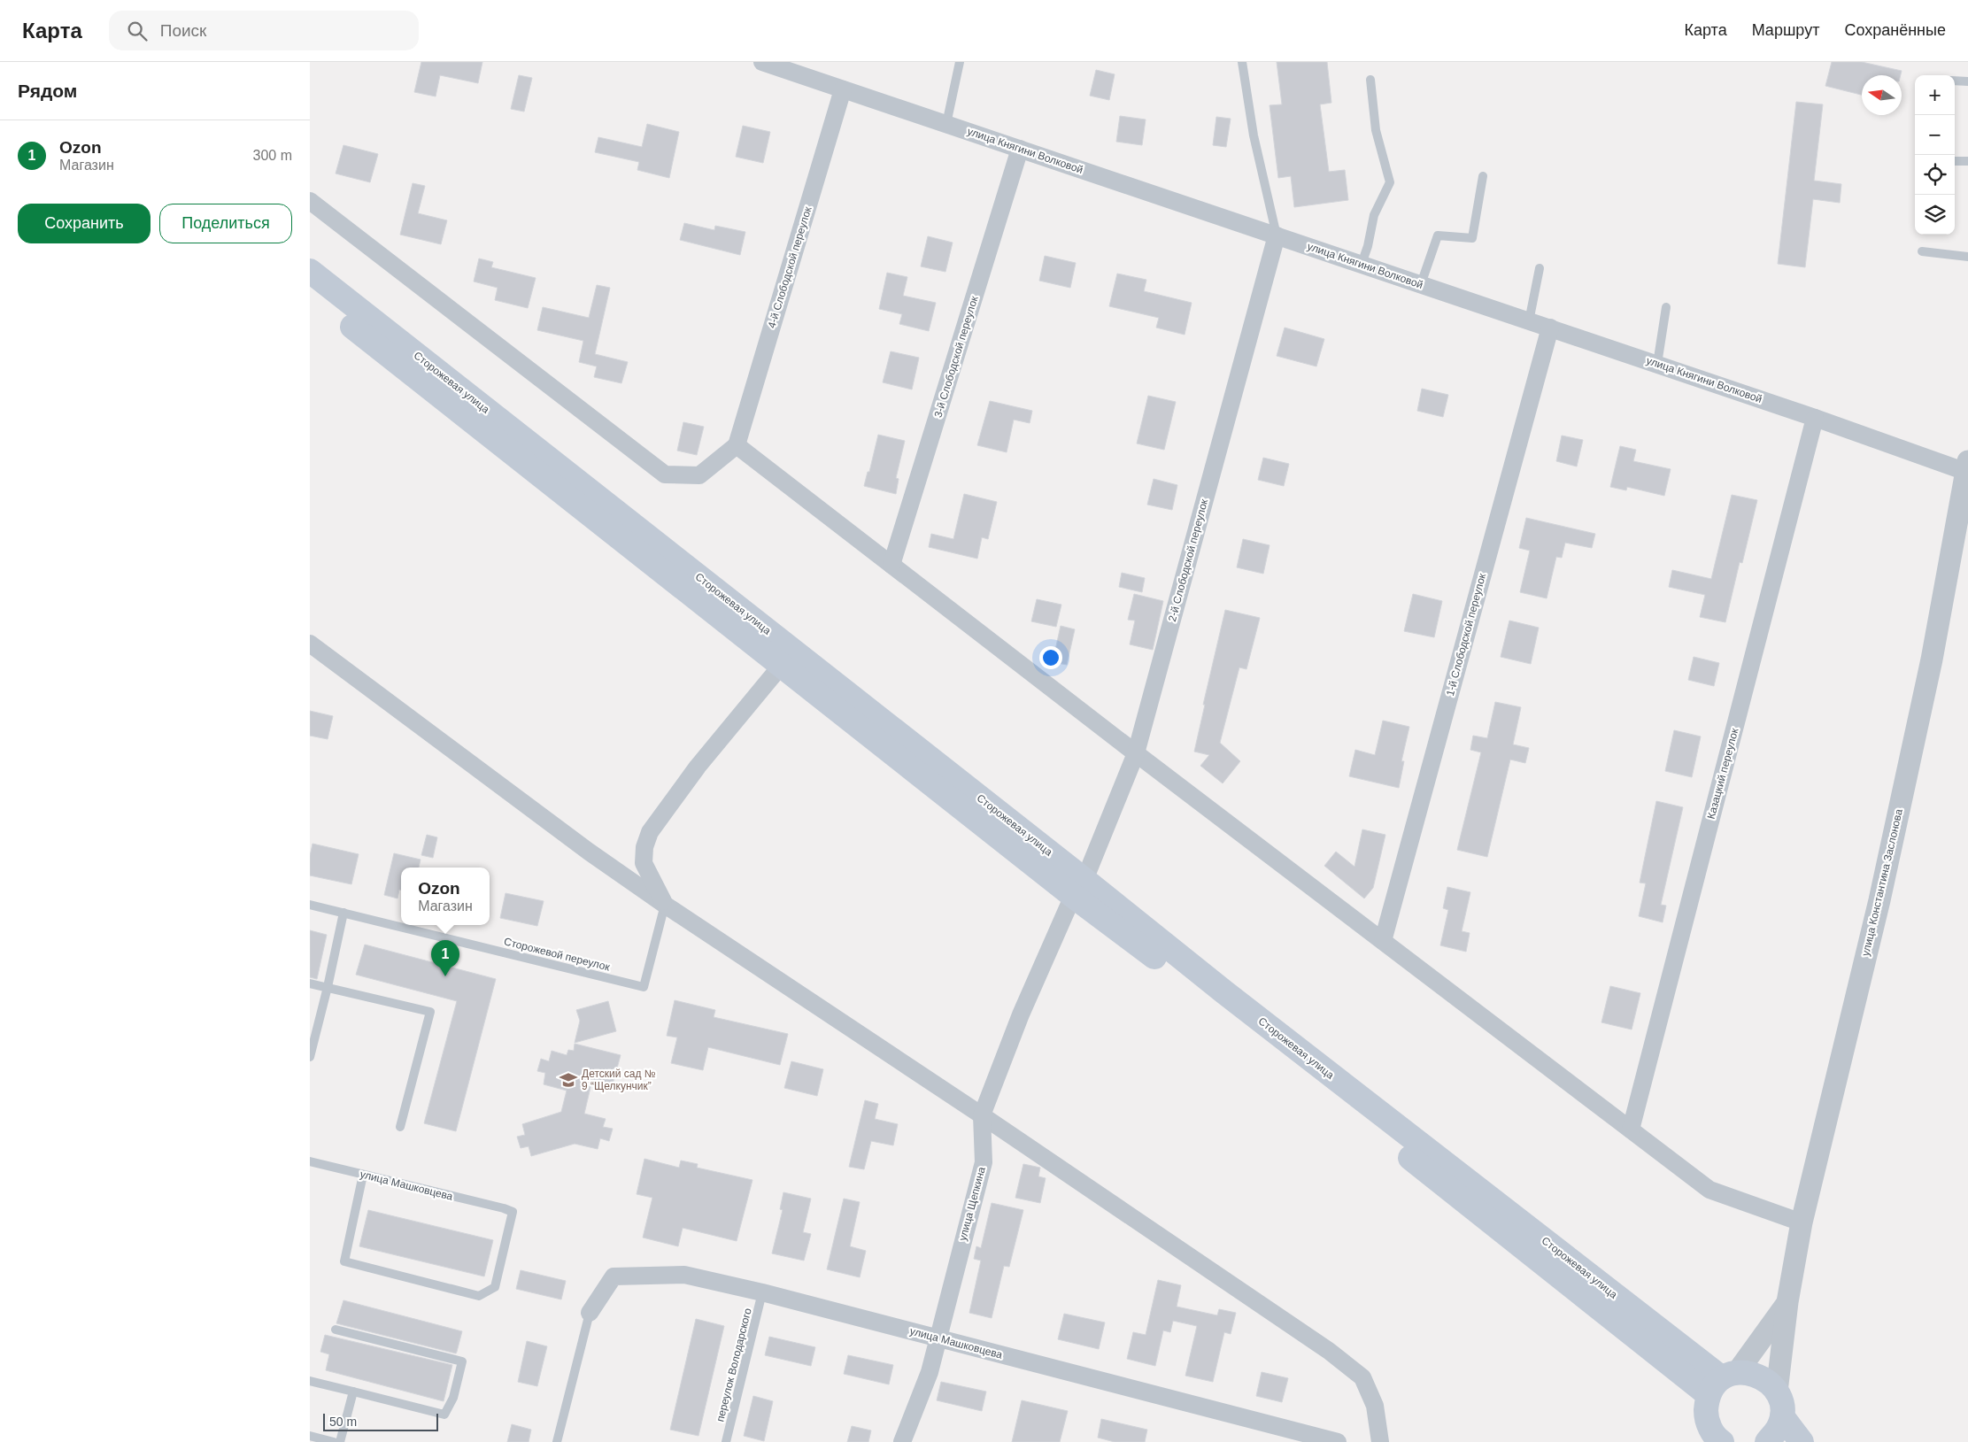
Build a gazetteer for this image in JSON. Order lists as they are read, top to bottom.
{
  "streets": {
    "main road": ["Сторожевая улица"],
    "street": [
      "улица Княгини Волковой",
      "4-й Слободской переулок",
      "3-й Слободской переулок",
      "2-й Слободской переулок",
      "1-й Слободской переулок",
      "Казацкий переулок",
      "улица Константина Заслонова",
      "улица Машковцева",
      "улица Щепкина"
    ],
    "lane": ["Сторожевой переулок", "переулок Володарского"]
  },
  "crossings": [
    ["улица Княгини Волковой", "4-й Слободской переулок"],
    ["улица Княгини Волковой", "3-й Слободской переулок"],
    ["улица Княгини Волковой", "2-й Слободской переулок"],
    ["улица Княгини Волковой", "1-й Слободской переулок"],
    ["улица Княгини Волковой", "Казацкий переулок"],
    ["улица Княгини Волковой", "улица Константина Заслонова"],
    ["Сторожевая улица", "2-й Слободской переулок"],
    ["Сторожевая улица", "улица Щепкина"],
    ["2-й Слободской переулок", "улица Щепкина"],
    ["улица Машковцева", "улица Щепкина"],
    ["улица Машковцева", "переулок Володарского"]
  ],
  "places": {
    "school or university": ["Детский сад № 9 “Щелкунчик”"]
  },
  "scale_bar": "50 m",
  "north": "left",
  "page": {
    "header": "Карта",
    "search": "Поиск",
    "nav": ["Карта", "Маршрут", "Сохранённые"],
    "heading": "Рядом",
    "map_buttons": ["+", "−"],
    "list": [
      {
        "mark": "1",
        "name": "Ozon",
        "note": "Магазин",
        "value": "300 m"
      }
    ],
    "buttons": ["Сохранить", "Поделиться"],
    "popup": ["Ozon", "Магазин"],
    "pins": "1",
    "scale": "50 m"
  }
}
